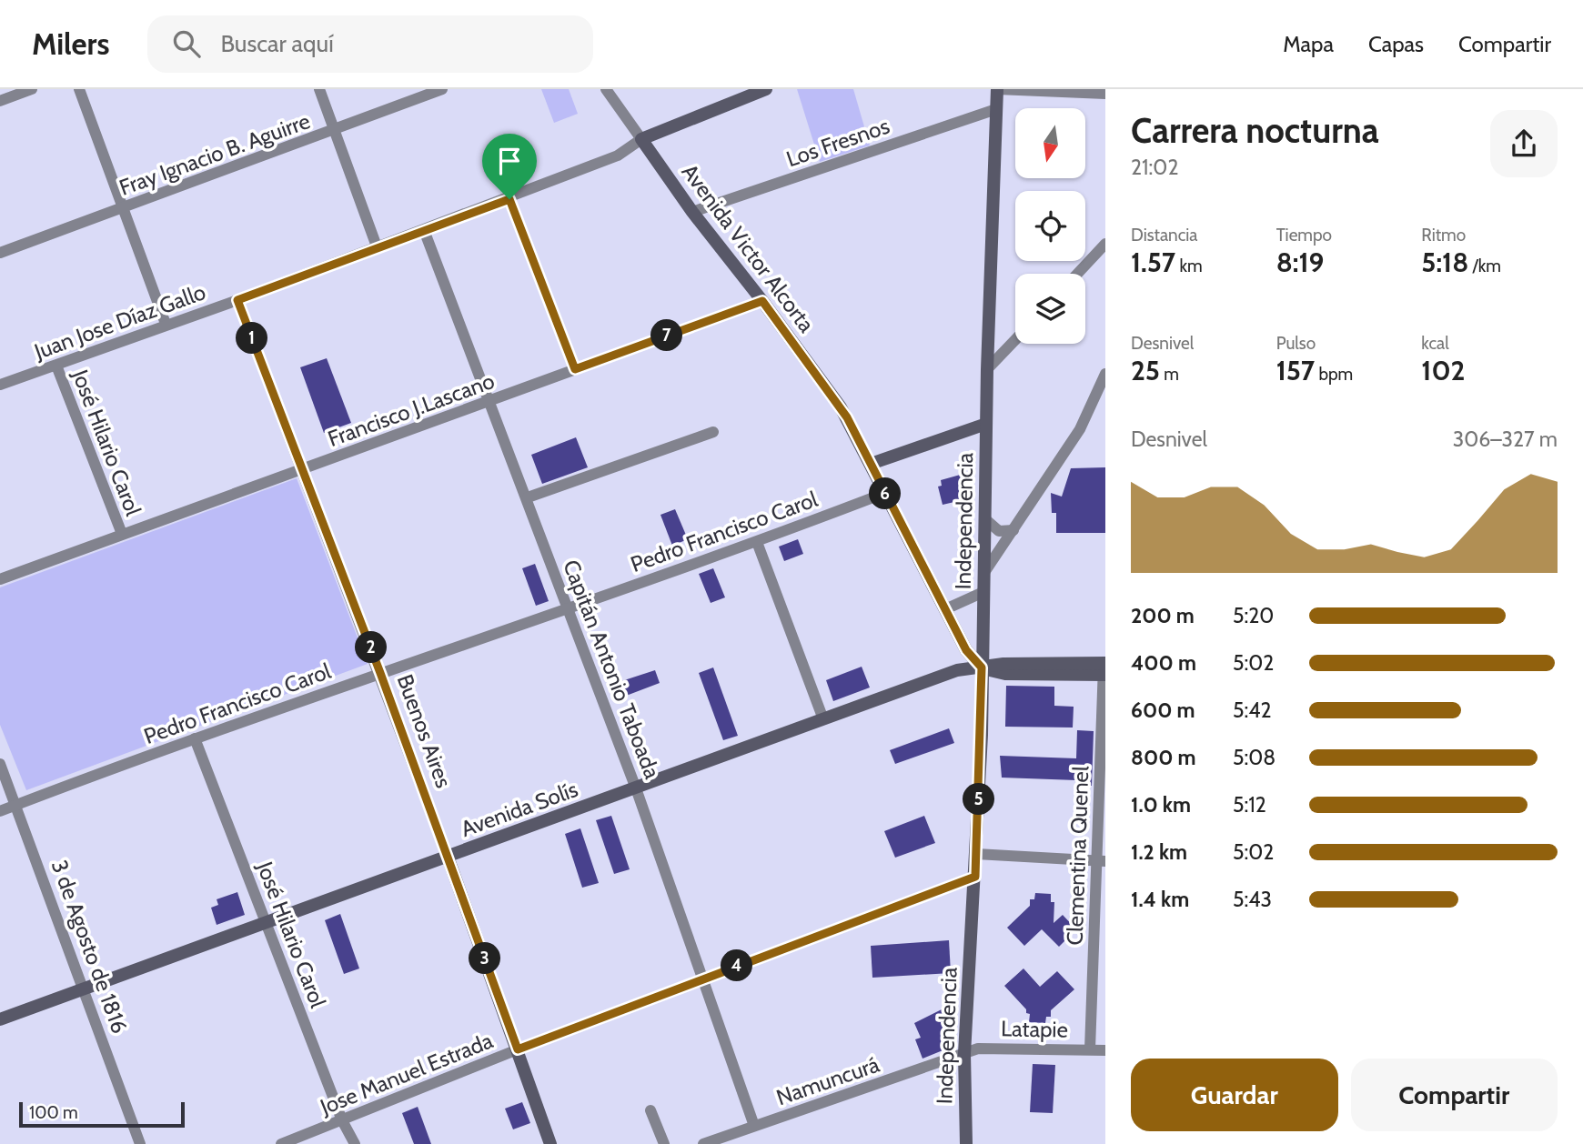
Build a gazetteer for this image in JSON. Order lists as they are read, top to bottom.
{
  "streets": {
    "main road": [
      "Avenida Victor Alcorta",
      "Independencia",
      "Buenos Aires",
      "Avenida Solís"
    ],
    "street": [
      "Los Fresnos",
      "Fray Ignacio B. Aguirre",
      "Juan Jose Díaz Gallo",
      "Francisco J.Lascano",
      "José Hilario Carol",
      "Pedro Francisco Carol",
      "Capitán Antonio Taboada",
      "Clementina Quenel",
      "3 de Agosto de 1816",
      "Latapie",
      "Jose Manuel Estrada",
      "Namuncurá"
    ]
  },
  "crossings": [
    ["Los Fresnos", "Avenida Victor Alcorta"],
    ["Los Fresnos", "Independencia"],
    ["Avenida Victor Alcorta", "Juan Jose Díaz Gallo"],
    ["Avenida Victor Alcorta", "Francisco J.Lascano"],
    ["Avenida Victor Alcorta", "Independencia"],
    ["Avenida Victor Alcorta", "Pedro Francisco Carol"],
    ["Avenida Victor Alcorta", "Avenida Solís"],
    ["Juan Jose Díaz Gallo", "José Hilario Carol"],
    ["Juan Jose Díaz Gallo", "Capitán Antonio Taboada"],
    ["Juan Jose Díaz Gallo", "Buenos Aires"],
    ["Francisco J.Lascano", "José Hilario Carol"],
    ["Francisco J.Lascano", "Capitán Antonio Taboada"],
    ["Francisco J.Lascano", "Buenos Aires"],
    ["José Hilario Carol", "Pedro Francisco Carol"],
    ["José Hilario Carol", "Avenida Solís"],
    ["José Hilario Carol", "Jose Manuel Estrada"],
    ["Independencia", "Avenida Solís"],
    ["Independencia", "Latapie"],
    ["Independencia", "Jose Manuel Estrada"],
    ["Independencia", "Namuncurá"],
    ["Pedro Francisco Carol", "Capitán Antonio Taboada"],
    ["Pedro Francisco Carol", "Buenos Aires"],
    ["Pedro Francisco Carol", "3 de Agosto de 1816"],
    ["Capitán Antonio Taboada", "Avenida Solís"],
    ["Capitán Antonio Taboada", "Jose Manuel Estrada"],
    ["Capitán Antonio Taboada", "Namuncurá"],
    ["Buenos Aires", "Avenida Solís"],
    ["Buenos Aires", "Jose Manuel Estrada"],
    ["Avenida Solís", "Clementina Quenel"],
    ["Avenida Solís", "3 de Agosto de 1816"],
    ["Clementina Quenel", "Latapie"],
    ["Latapie", "Namuncurá"]
  ],
  "scale_bar": "100 m",
  "north": "bottom",
  "page": {
    "header": "Milers",
    "search": "Buscar aquí",
    "nav": ["Mapa", "Capas", "Compartir"],
    "heading": ["Carrera nocturna", "21:02"],
    "stats": [
      ["Distancia", "1.57 km"],
      ["Tiempo", "8:19"],
      ["Ritmo", "5:18 /km"],
      ["Desnivel", "25 m"],
      ["Pulso", "157 bpm"],
      ["kcal", "102"]
    ],
    "pins": [
      "7",
      "1",
      "6",
      "2",
      "5",
      "3",
      "4"
    ],
    "chart": ["Desnivel", "306–327 m"],
    "list": [
      {
        "name": "200 m",
        "note": "5:20"
      },
      {
        "name": "400 m",
        "note": "5:02"
      },
      {
        "name": "600 m",
        "note": "5:42"
      },
      {
        "name": "800 m",
        "note": "5:08"
      },
      {
        "name": "1.0 km",
        "note": "5:12"
      },
      {
        "name": "1.2 km",
        "note": "5:02"
      },
      {
        "name": "1.4 km",
        "note": "5:43"
      }
    ],
    "buttons": ["Guardar", "Compartir"],
    "scale": "100 m"
  }
}
